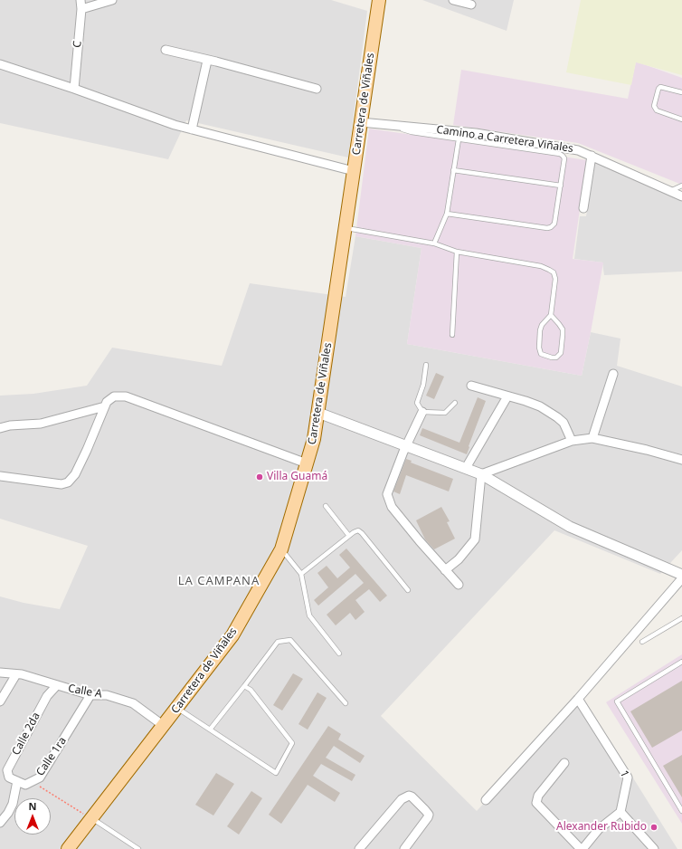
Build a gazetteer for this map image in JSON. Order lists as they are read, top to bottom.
{
  "streets": {
    "main road": ["Carretera de Viñales"],
    "street": [
      "C",
      "Camino a Carretera Viñales",
      "Calle A",
      "Calle 2da",
      "Calle 1ra",
      "1"
    ]
  },
  "crossings": [
    ["Carretera de Viñales", "Camino a Carretera Viñales"],
    ["Carretera de Viñales", "Calle A"],
    ["Calle A", "Calle 2da"],
    ["Calle A", "Calle 1ra"],
    ["Calle 2da", "Calle 1ra"]
  ],
  "districts": ["LA CAMPANA"],
  "places": ["Villa Guamá", "Alexander Rubido"],
  "north": "top"
}
